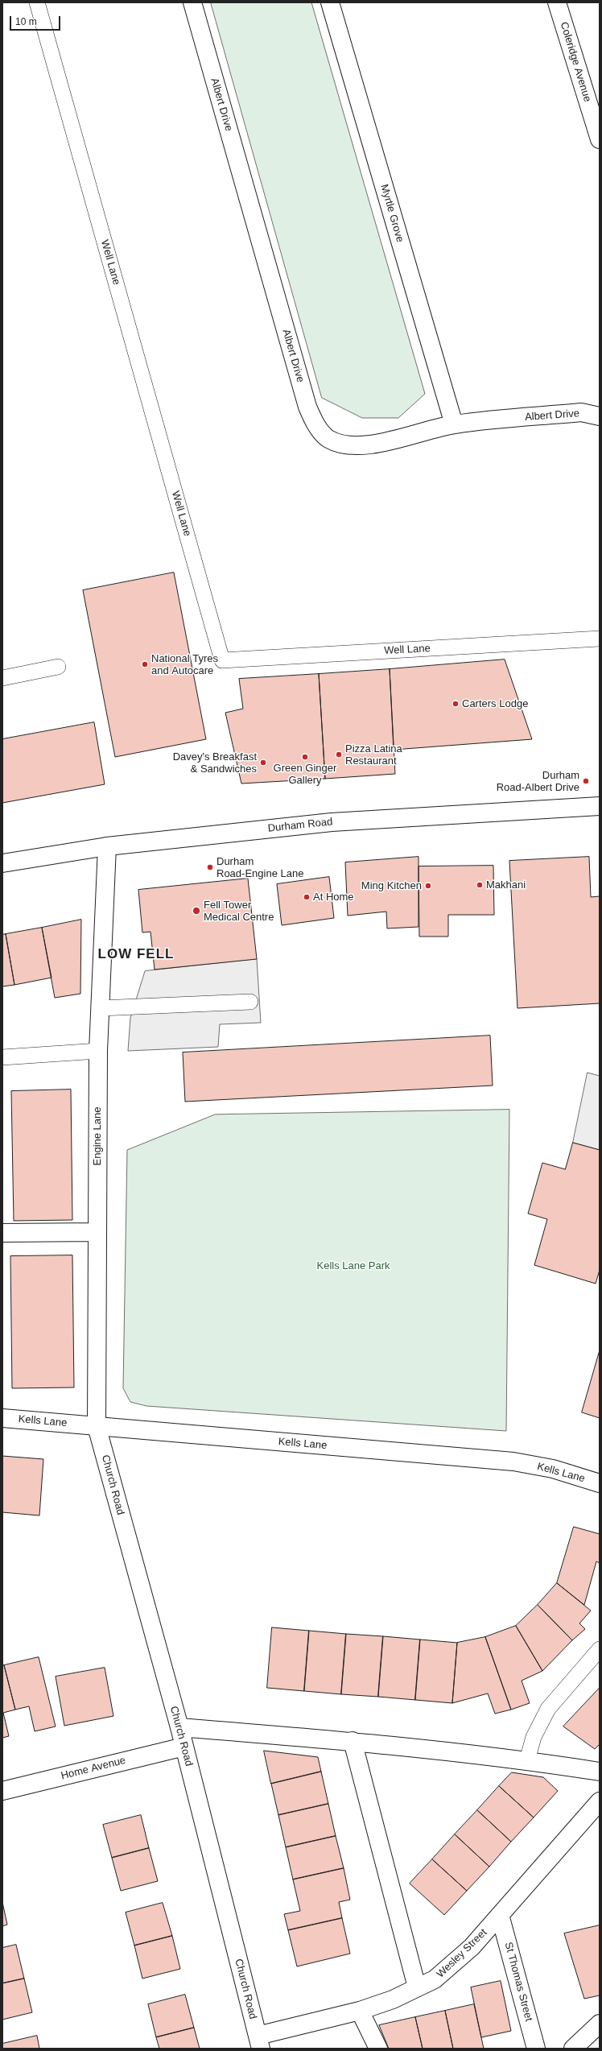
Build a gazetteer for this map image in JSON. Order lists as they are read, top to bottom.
{
  "streets": {
    "street": [
      "Coleridge Avenue",
      "Albert Drive",
      "Myrtle Grove",
      "Durham Road",
      "Engine Lane",
      "Kells Lane",
      "Church Road",
      "Home Avenue",
      "Wesley Street",
      "St Thomas Street"
    ],
    "lane": ["Well Lane"]
  },
  "crossings": [
    ["Albert Drive", "Myrtle Grove"],
    ["Durham Road", "Engine Lane"],
    ["Engine Lane", "Kells Lane"],
    ["Engine Lane", "Church Road"],
    ["Kells Lane", "Church Road"],
    ["Church Road", "Home Avenue"],
    ["Church Road", "Wesley Street"],
    ["Wesley Street", "St Thomas Street"]
  ],
  "districts": ["LOW FELL"],
  "parks": ["Kells Lane Park"],
  "places": [
    "National Tyres and Autocare",
    "Carters Lodge",
    "Pizza Latina Restaurant",
    "Green Ginger Gallery",
    "Davey's Breakfast & Sandwiches",
    "Durham Road-Albert Drive",
    "Durham Road-Engine Lane",
    "Makhani",
    "Ming Kitchen",
    "At Home",
    "Fell Tower Medical Centre"
  ],
  "scale_bar": "10 m"
}
